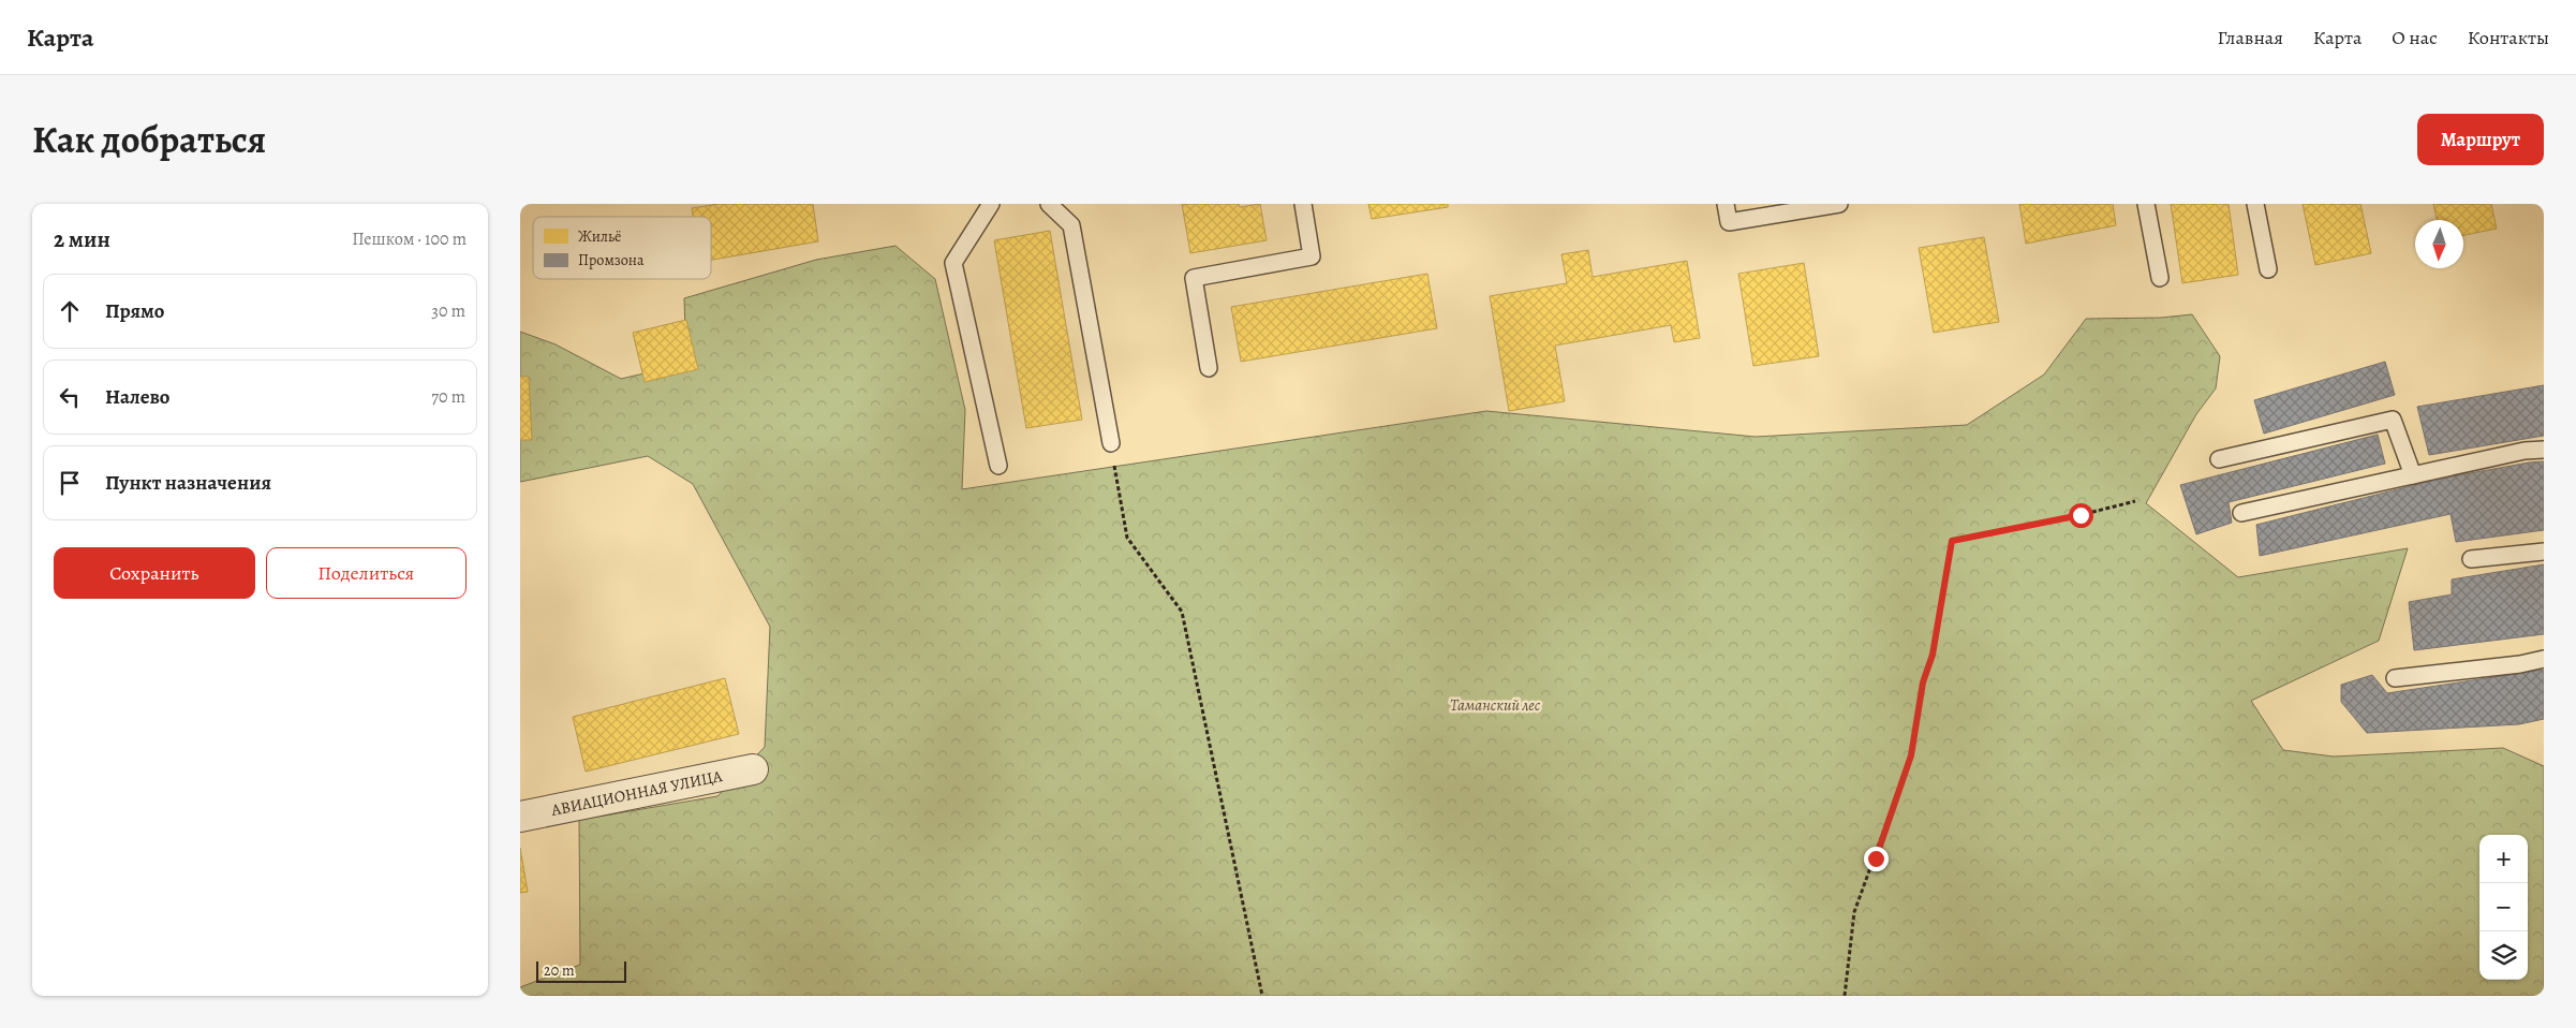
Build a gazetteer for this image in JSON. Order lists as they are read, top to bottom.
{
  "streets": {
    "street": ["АВИАЦИОННАЯ УЛИЦА"]
  },
  "parks": ["Таманский лес"],
  "legend": ["Жильё", "Промзона"],
  "scale_bar": "20 m",
  "north": "bottom",
  "page": {
    "header": "Карта",
    "nav": [
      "Главная",
      "Карта",
      "О нас",
      "Контакты"
    ],
    "title": "Как добраться",
    "buttons": [
      "Маршрут",
      ["Сохранить", "Поделиться"]
    ],
    "heading": ["2 мин", "Пешком · 100 m"],
    "list": [
      ["Прямо", "30 m"],
      ["Налево", "70 m"],
      "Пункт назначения"
    ],
    "map_buttons": ["+", "−"],
    "scale": "20 m"
  }
}
